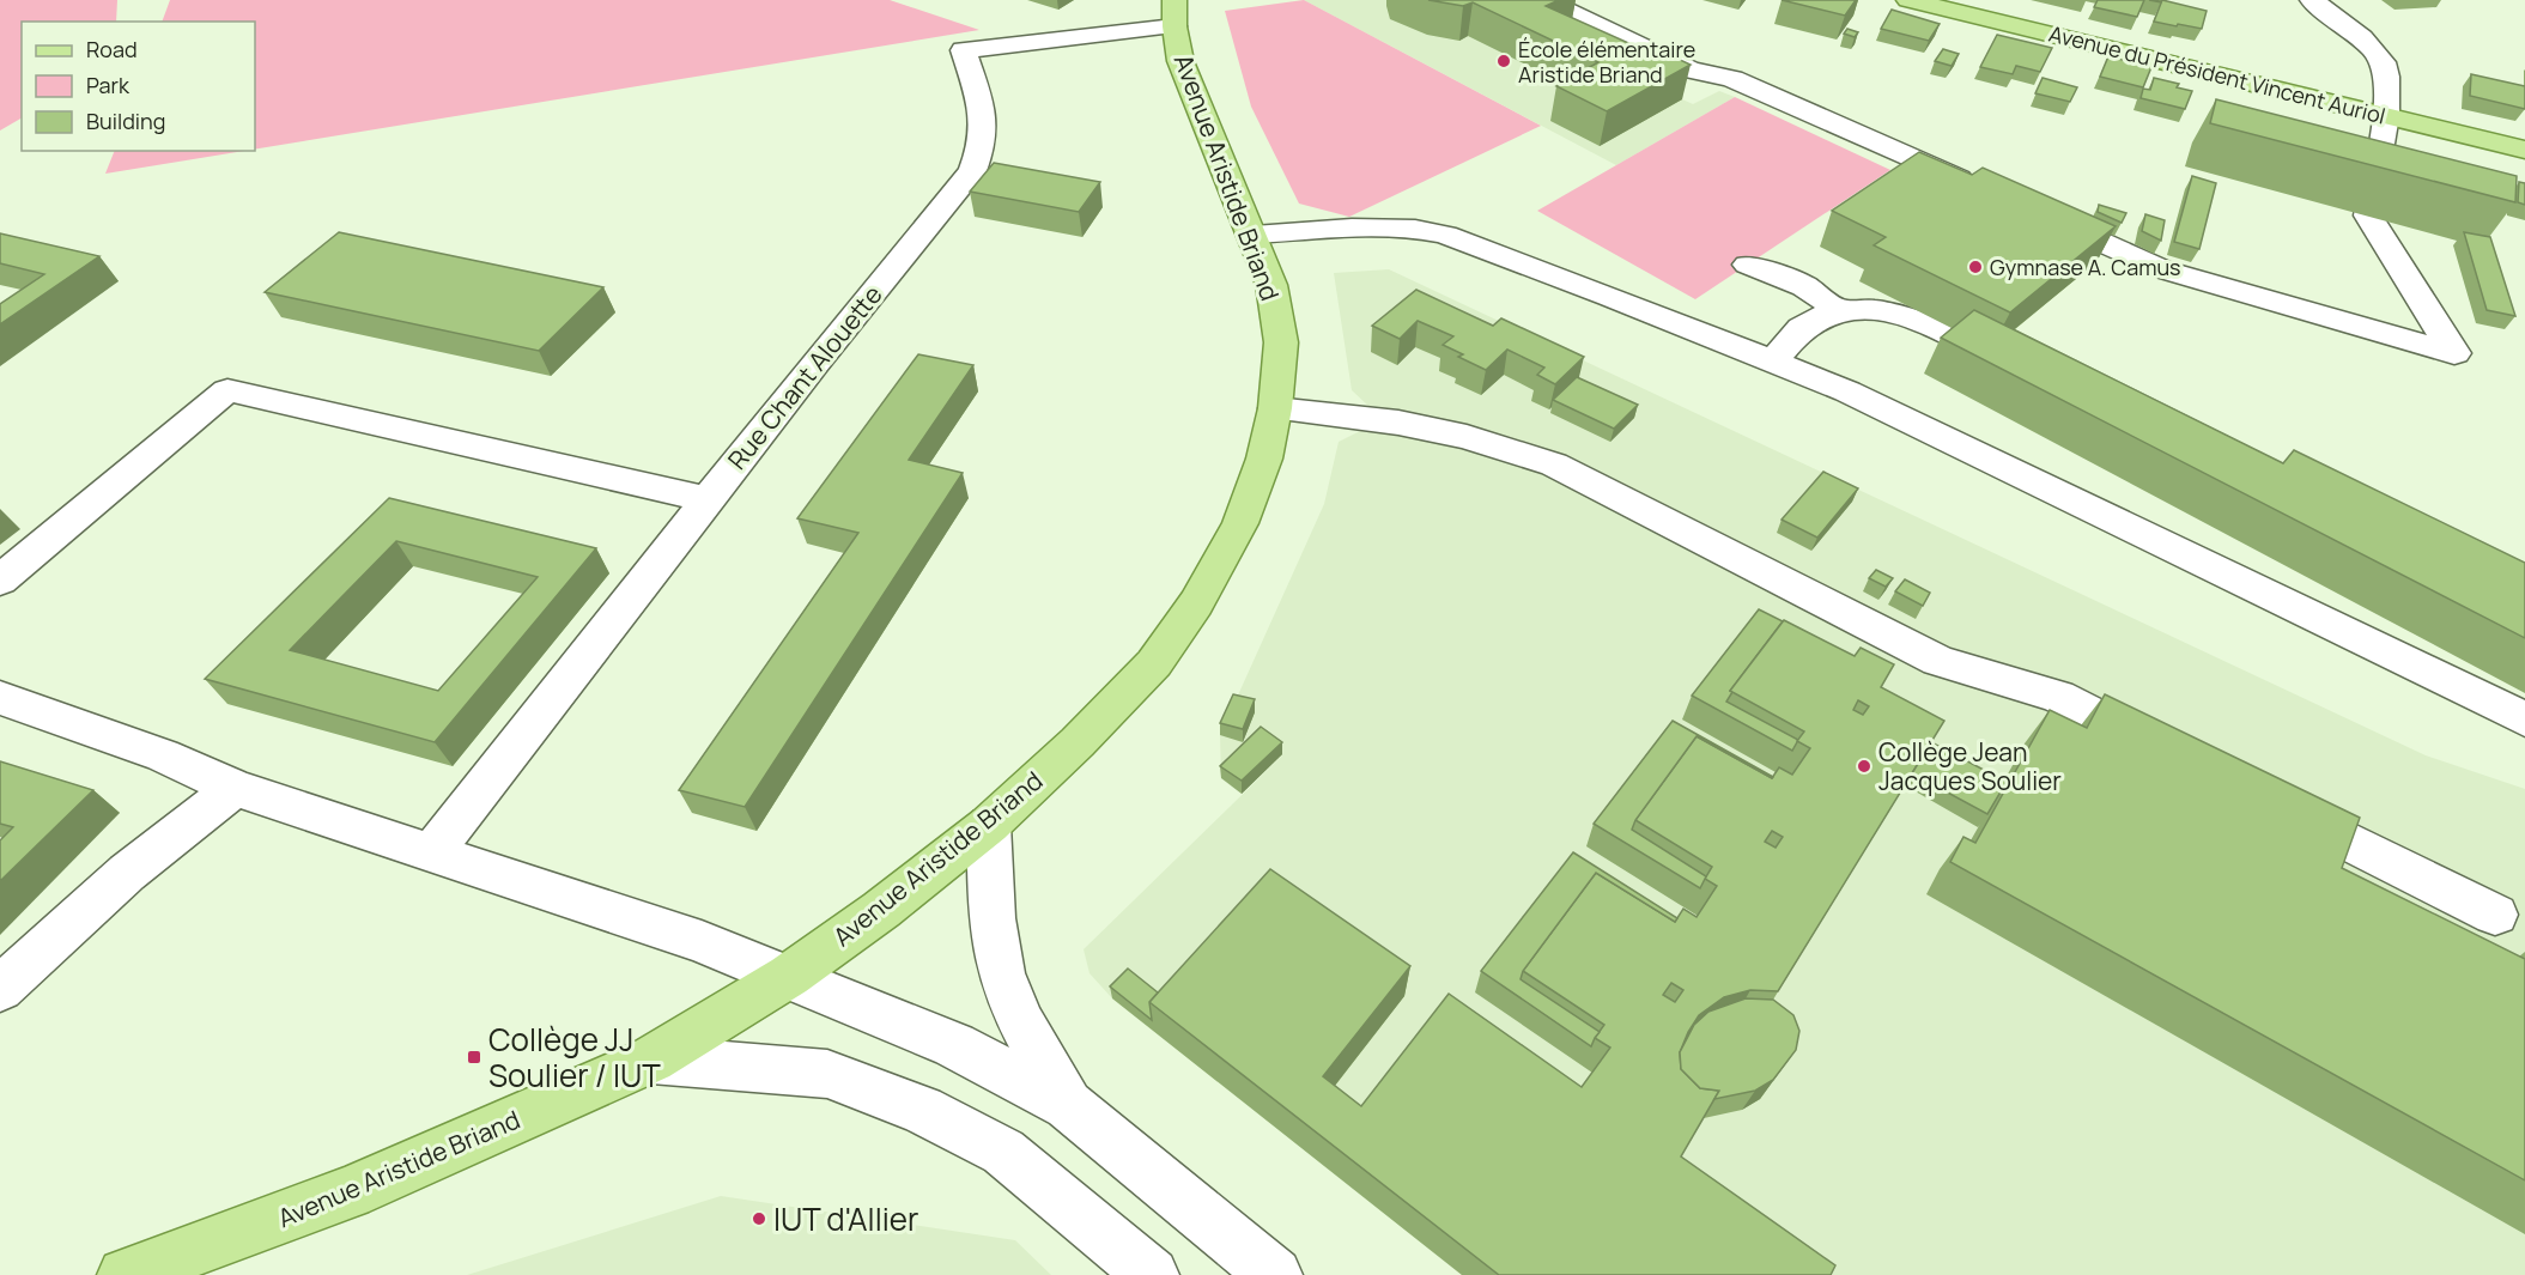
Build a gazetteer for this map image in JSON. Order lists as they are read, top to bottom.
{
  "streets": {
    "main road": ["Avenue du Président Vincent Auriol", "Avenue Aristide Briand"],
    "street": ["Rue Chant Alouette"]
  },
  "crossings": [
    ["Avenue Aristide Briand", "Rue Chant Alouette"]
  ],
  "places": {
    "other": [
      "École élémentaire Aristide Briand",
      "Gymnase A. Camus",
      "Collège Jean Jacques Soulier",
      "IUT d'Allier"
    ],
    "transit": ["Collège JJ Soulier / IUT"]
  },
  "legend": ["Road", "Park", "Building"]
}
